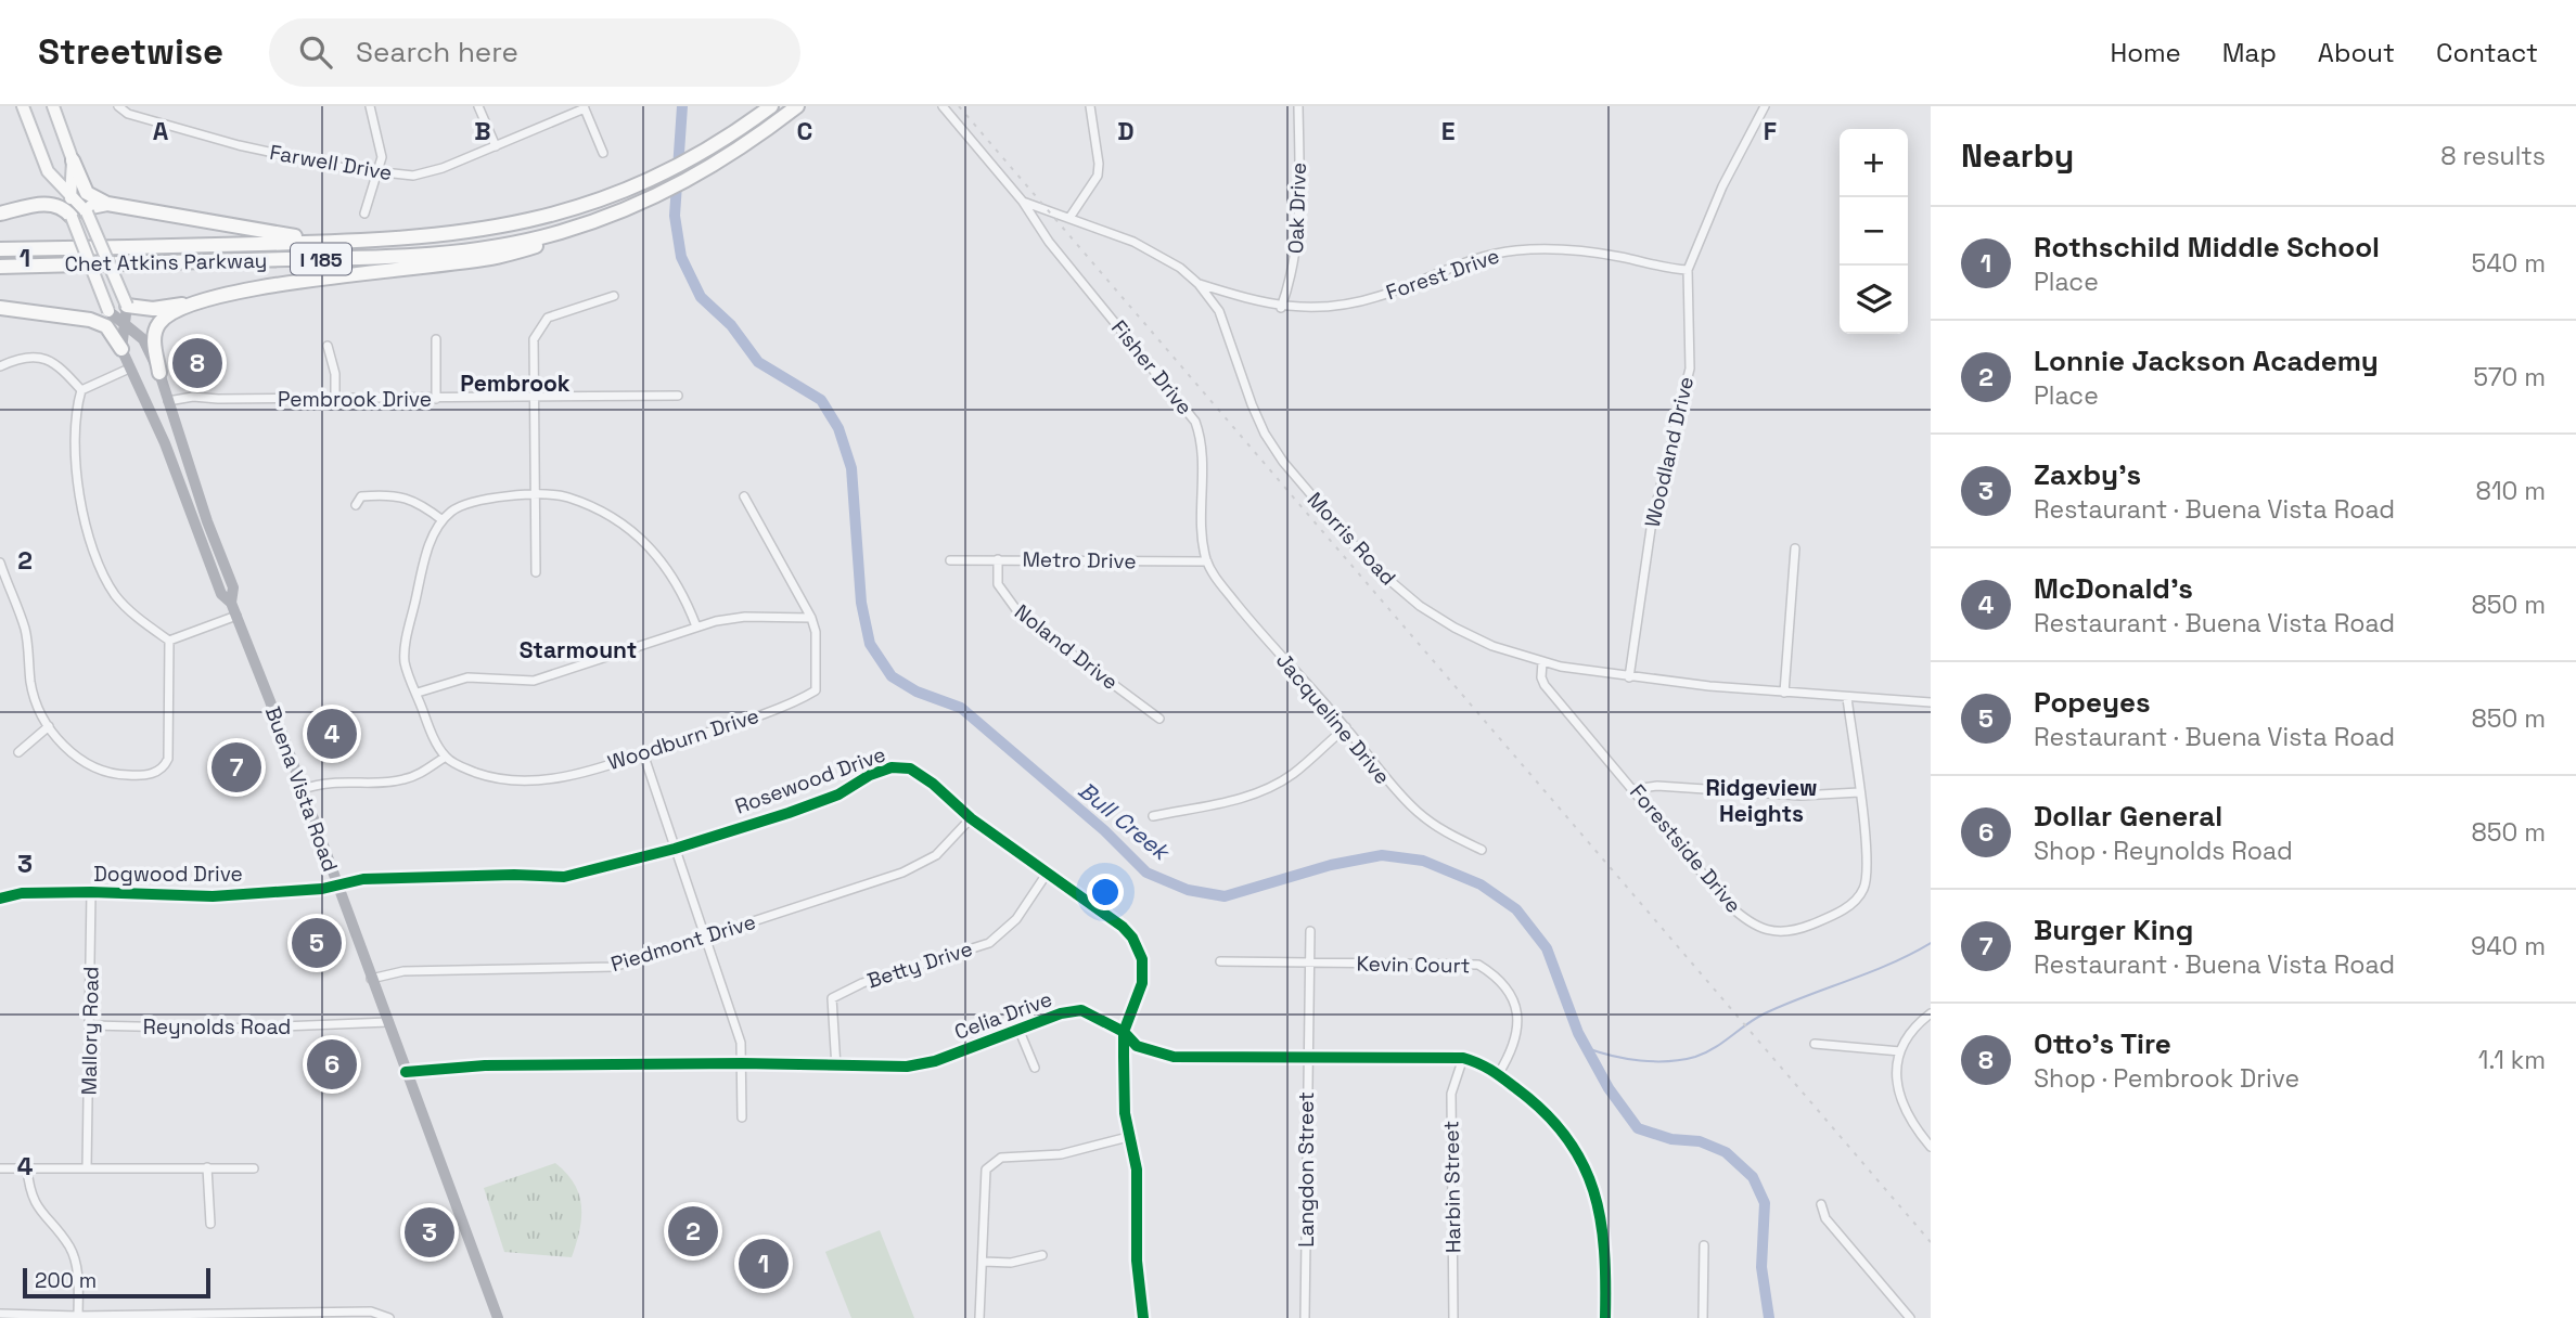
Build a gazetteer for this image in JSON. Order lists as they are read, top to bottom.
{
  "streets": {
    "highway": ["I 185", "Chet Atkins Parkway"],
    "main road": ["Buena Vista Road"],
    "street": [
      "Farwell Drive",
      "Oak Drive",
      "Forest Drive",
      "Fisher Drive",
      "Pembrook Drive",
      "Woodland Drive",
      "Morris Road",
      "Metro Drive",
      "Noland Drive",
      "Jacqueline Drive",
      "Woodburn Drive",
      "Rosewood Drive",
      "Forestside Drive",
      "Dogwood Drive",
      "Piedmont Drive",
      "Betty Drive",
      "Kevin Court",
      "Celia Drive",
      "Reynolds Road",
      "Mallory Road",
      "Langdon Street",
      "Harbin Street"
    ]
  },
  "crossings": [
    ["Oak Drive", "Forest Drive"],
    ["Forest Drive", "Woodland Drive"],
    ["Forest Drive", "Morris Road"],
    ["Fisher Drive", "Morris Road"],
    ["Fisher Drive", "Metro Drive"],
    ["Fisher Drive", "Jacqueline Drive"],
    ["Pembrook Drive", "Buena Vista Road"],
    ["Woodland Drive", "Morris Road"],
    ["Morris Road", "Forestside Drive"],
    ["Metro Drive", "Noland Drive"],
    ["Metro Drive", "Jacqueline Drive"],
    ["Rosewood Drive", "Buena Vista Road"],
    ["Rosewood Drive", "Dogwood Drive"],
    ["Rosewood Drive", "Piedmont Drive"],
    ["Rosewood Drive", "Betty Drive"],
    ["Rosewood Drive", "Celia Drive"],
    ["Buena Vista Road", "Dogwood Drive"],
    ["Buena Vista Road", "Piedmont Drive"],
    ["Buena Vista Road", "Celia Drive"],
    ["Buena Vista Road", "Reynolds Road"],
    ["Dogwood Drive", "Mallory Road"],
    ["Betty Drive", "Celia Drive"],
    ["Kevin Court", "Celia Drive"],
    ["Kevin Court", "Langdon Street"],
    ["Celia Drive", "Langdon Street"],
    ["Celia Drive", "Harbin Street"],
    ["Reynolds Road", "Mallory Road"]
  ],
  "districts": ["Pembrook", "Starmount", "Ridgeview Heights"],
  "water": ["Bull Creek"],
  "scale_bar": "200 m",
  "page": {
    "header": "Streetwise",
    "search": "Search here",
    "nav": [
      "Home",
      "Map",
      "About",
      "Contact"
    ],
    "heading": ["Nearby", "8 results"],
    "map_buttons": ["+", "−"],
    "list": [
      {
        "mark": "1",
        "name": "Rothschild Middle School",
        "note": "Place",
        "value": "540 m"
      },
      {
        "mark": "2",
        "name": "Lonnie Jackson Academy",
        "note": "Place",
        "value": "570 m"
      },
      {
        "mark": "3",
        "name": "Zaxby's",
        "note": "Restaurant · Buena Vista Road",
        "value": "810 m"
      },
      {
        "mark": "4",
        "name": "McDonald's",
        "note": "Restaurant · Buena Vista Road",
        "value": "850 m"
      },
      {
        "mark": "5",
        "name": "Popeyes",
        "note": "Restaurant · Buena Vista Road",
        "value": "850 m"
      },
      {
        "mark": "6",
        "name": "Dollar General",
        "note": "Shop · Reynolds Road",
        "value": "850 m"
      },
      {
        "mark": "7",
        "name": "Burger King",
        "note": "Restaurant · Buena Vista Road",
        "value": "940 m"
      },
      {
        "mark": "8",
        "name": "Otto's Tire",
        "note": "Shop · Pembrook Drive",
        "value": "1.1 km"
      }
    ],
    "pins": [
      "8",
      "4",
      "7",
      "5",
      "6",
      "2",
      "3",
      "1"
    ],
    "scale": "200 m"
  },
  "grid": {
    "columns": [
      "A",
      "B",
      "C",
      "D",
      "E",
      "F"
    ],
    "rows": [
      "1",
      "2",
      "3",
      "4"
    ]
  }
}
